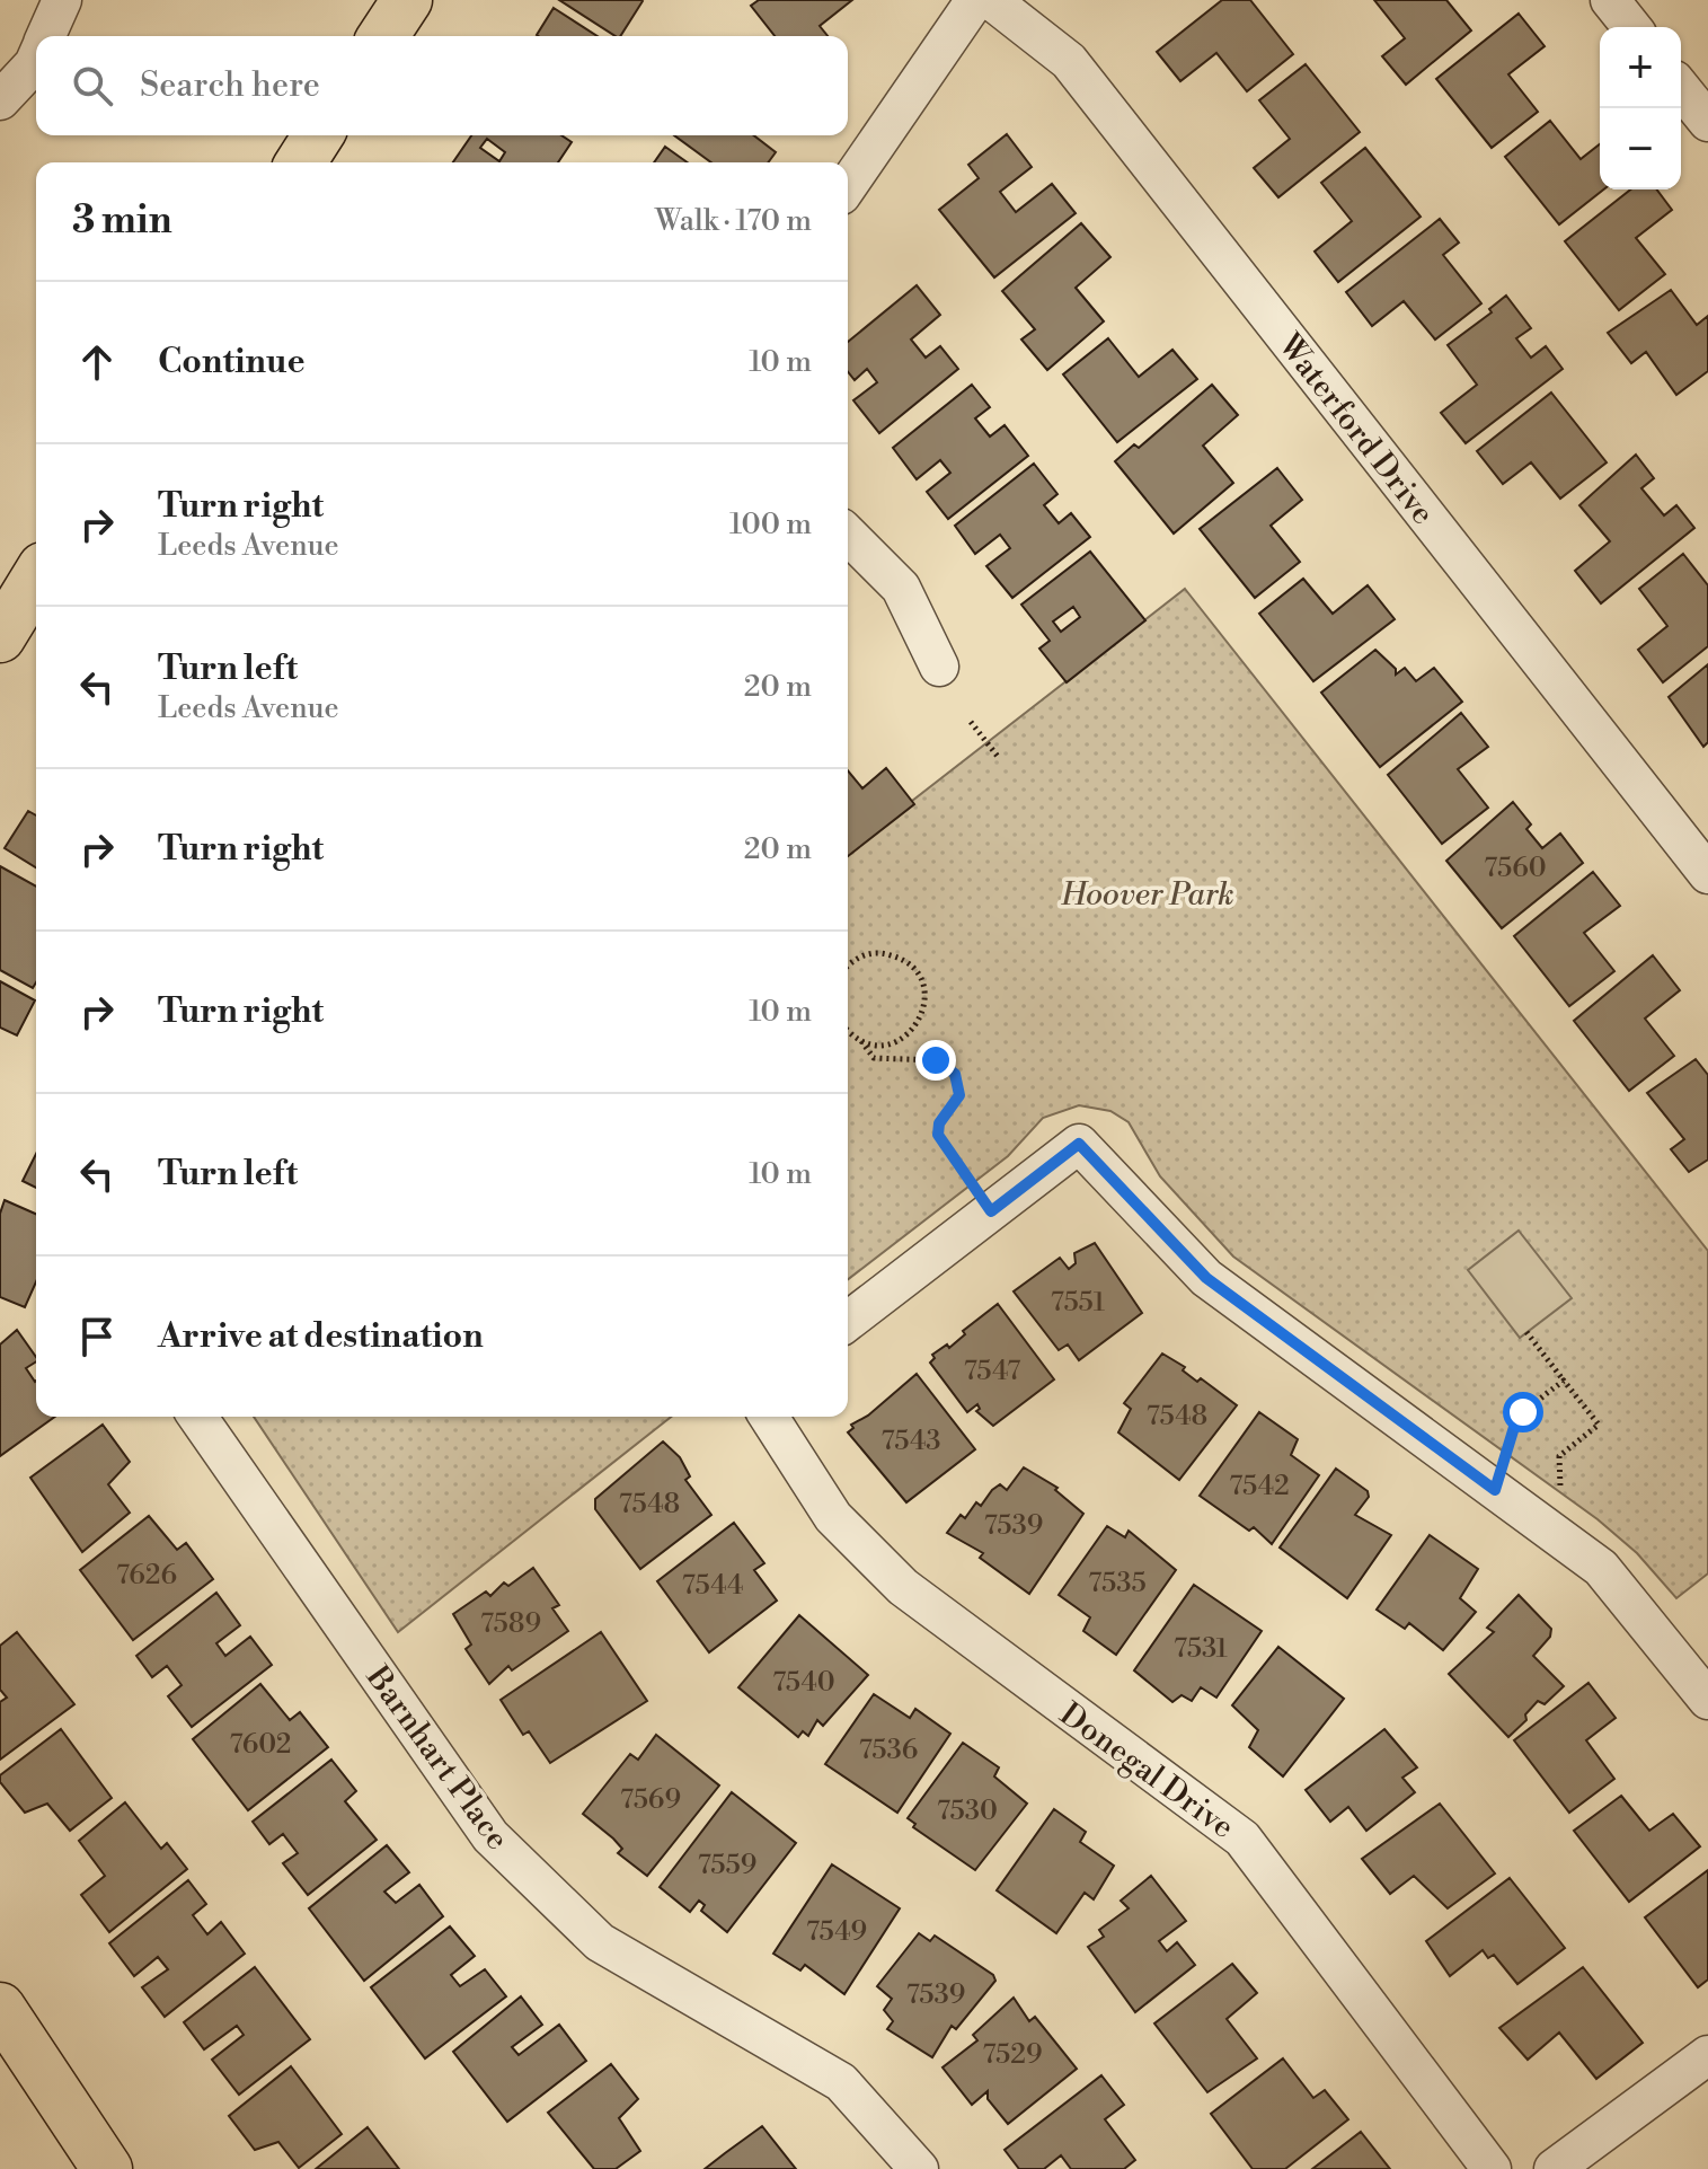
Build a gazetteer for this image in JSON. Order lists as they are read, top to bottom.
{
  "streets": {
    "street": ["Waterford Drive", "Barnhart Place", "Donegal Drive"]
  },
  "parks": ["Hoover Park"],
  "house_numbers": [
    "7560",
    "7551",
    "7547",
    "7548",
    "7543",
    "7542",
    "7548",
    "7539",
    "7626",
    "7535",
    "7544",
    "7589",
    "7531",
    "7540",
    "7602",
    "7536",
    "7569",
    "7530",
    "7559",
    "7549",
    "7539",
    "7529"
  ],
  "page": {
    "map_buttons": ["+", "−"],
    "search": "Search here",
    "heading": ["3 min", "Walk · 170 m"],
    "list": [
      ["Continue", "10 m"],
      ["Turn right", "Leeds Avenue", "100 m"],
      ["Turn left", "Leeds Avenue", "20 m"],
      ["Turn right", "20 m"],
      ["Turn right", "10 m"],
      ["Turn left", "10 m"],
      "Arrive at destination"
    ]
  }
}
